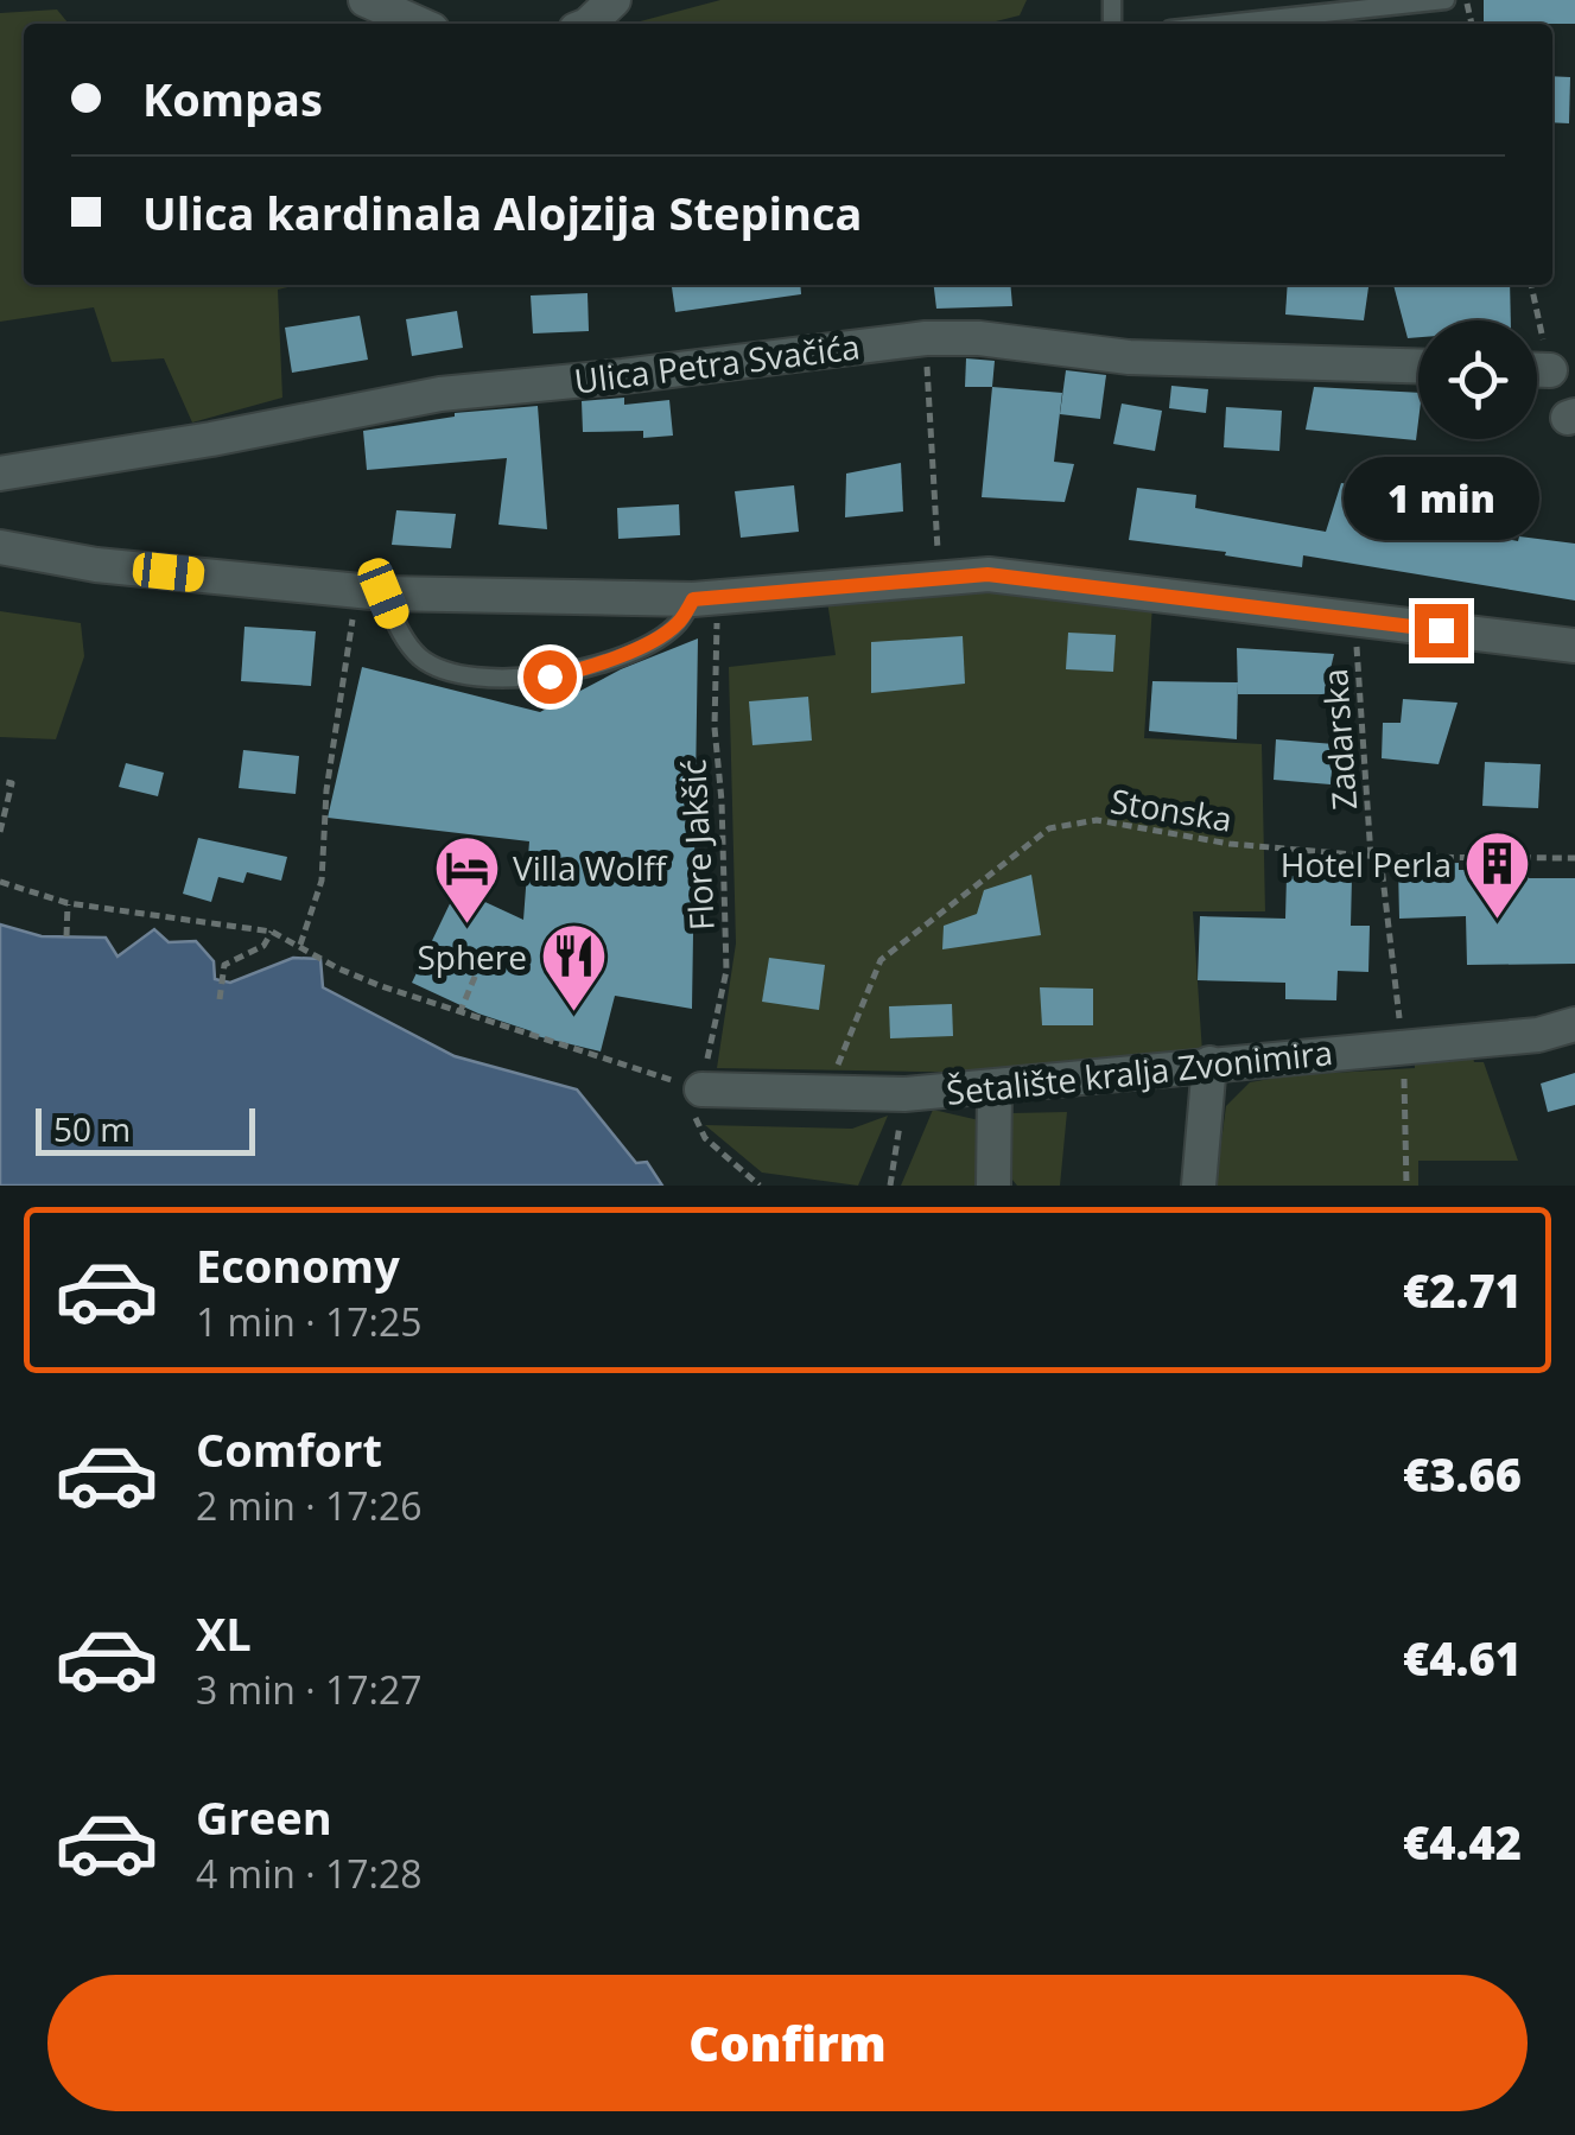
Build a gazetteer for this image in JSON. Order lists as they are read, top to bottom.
{
  "streets": {
    "street": ["Ulica Petra Svačića", "Šetalište kralja Zvonimira"],
    "path": ["Zadarska", "Stonska", "Flore Jakšić"]
  },
  "crossings": [
    ["Zadarska", "Stonska"],
    ["Zadarska", "Šetalište kralja Zvonimira"],
    ["Stonska", "Šetalište kralja Zvonimira"],
    ["Flore Jakšić", "Šetalište kralja Zvonimira"]
  ],
  "places": {
    "building": ["Hotel Perla"],
    "hotel": ["Villa Wolff"],
    "restaurant": ["Sphere"]
  },
  "scale_bar": "50 m",
  "page": {
    "banner": ["Kompas", "Ulica kardinala Alojzija Stepinca"],
    "bubble": "1 min",
    "scale": "50 m",
    "list": [
      {
        "name": "Economy",
        "note": "1 min · 17:25",
        "value": "€2.71"
      },
      {
        "name": "Comfort",
        "note": "2 min · 17:26",
        "value": "€3.66"
      },
      {
        "name": "XL",
        "note": "3 min · 17:27",
        "value": "€4.61"
      },
      {
        "name": "Green",
        "note": "4 min · 17:28",
        "value": "€4.42"
      }
    ],
    "buttons": "Confirm"
  }
}
